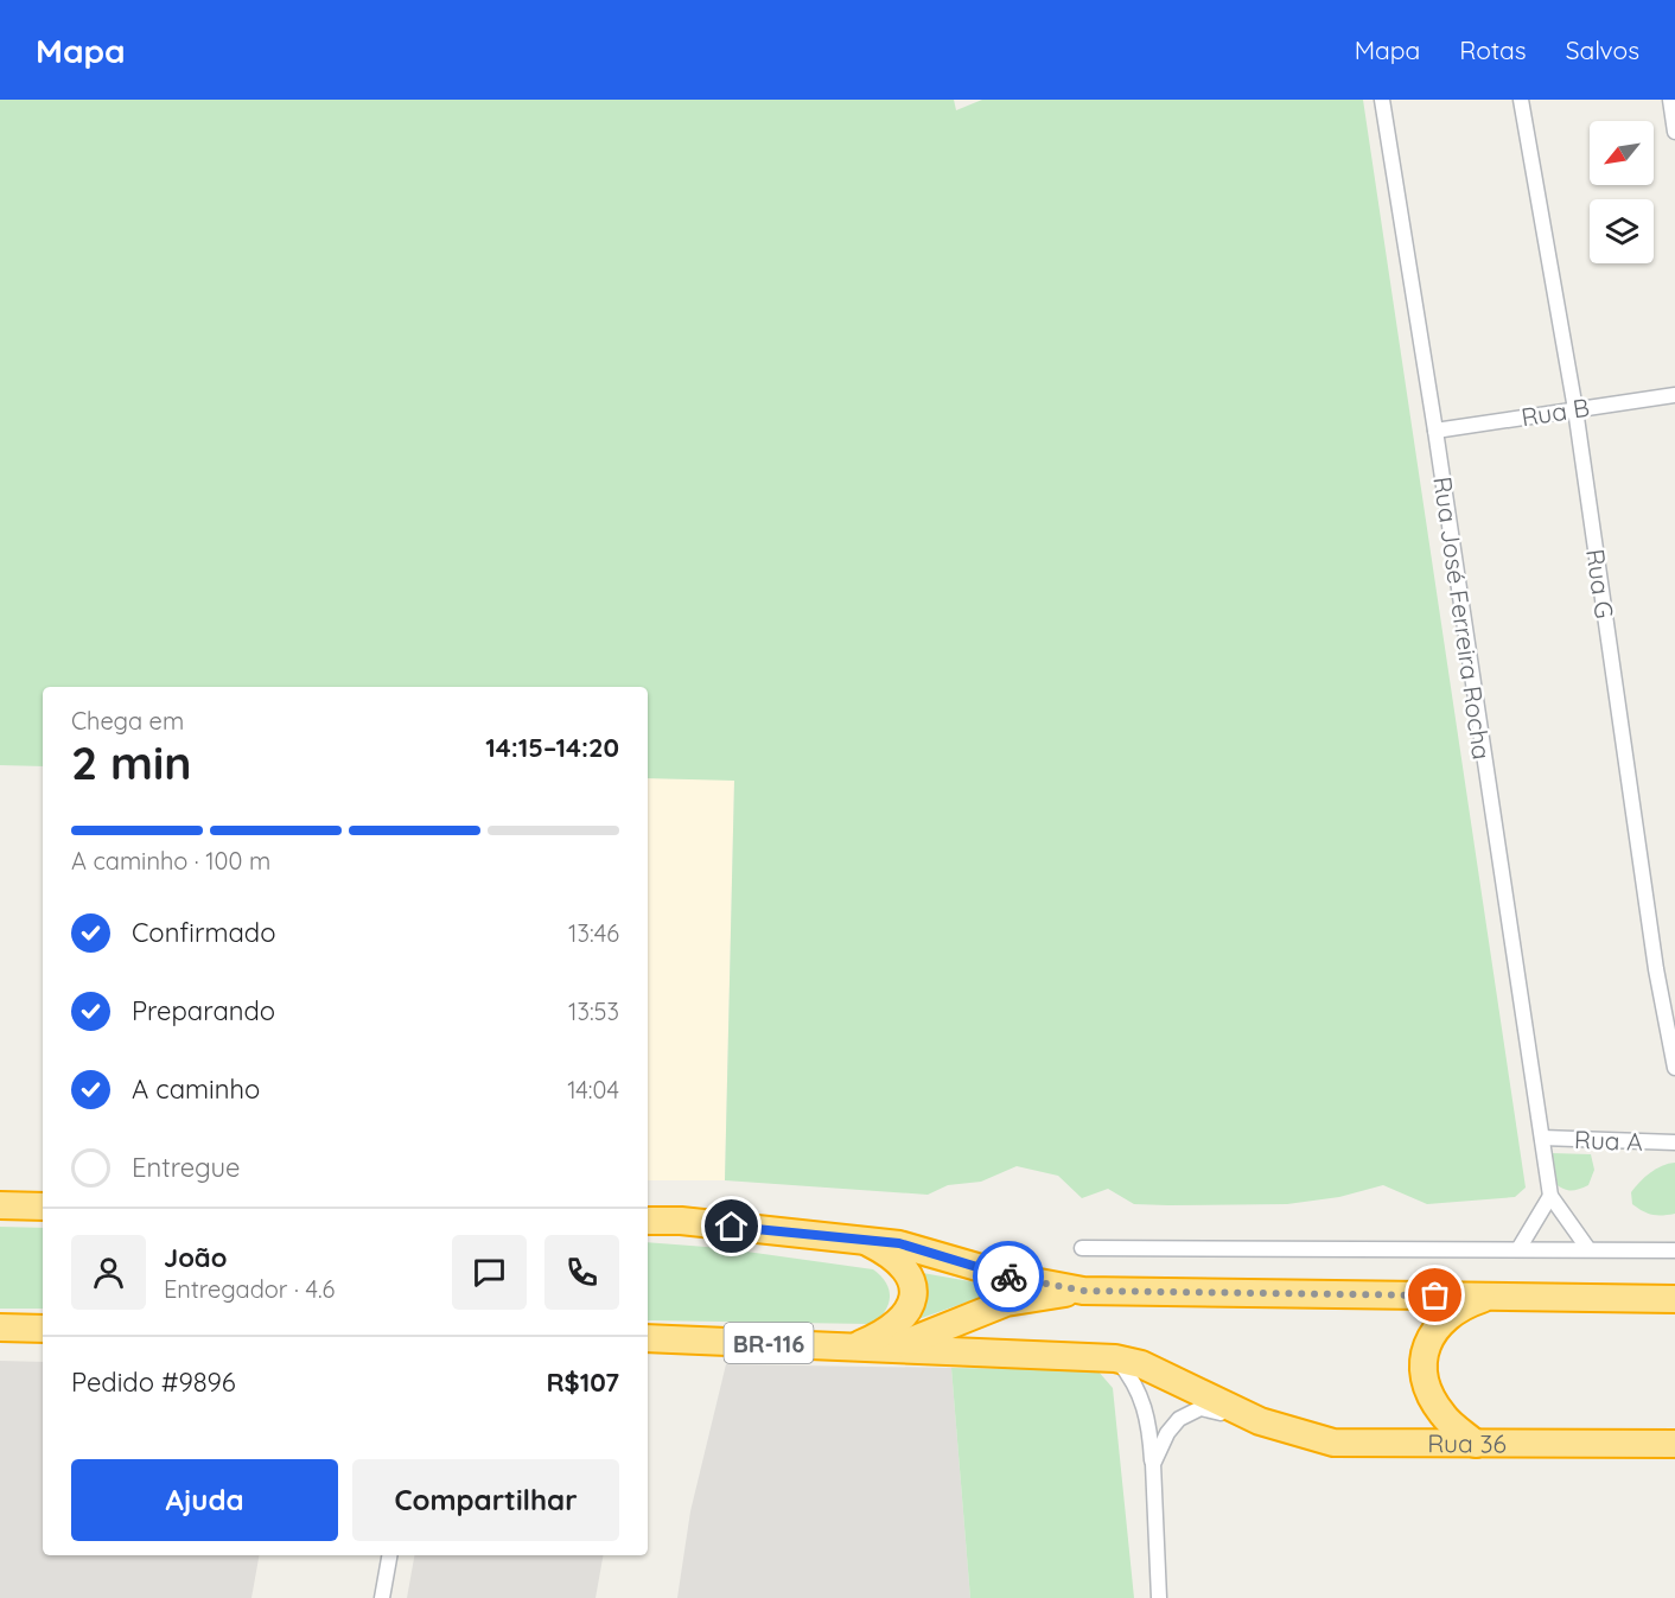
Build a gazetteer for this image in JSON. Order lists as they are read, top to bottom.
{
  "streets": {
    "highway": ["BR-116", "Rua 36"],
    "street": [
      "Rua B",
      "Rua G",
      "Rua José Ferreira Rocha",
      "Rua A"
    ]
  },
  "crossings": [
    ["Rua B", "Rua G"],
    ["Rua B", "Rua José Ferreira Rocha"],
    ["Rua José Ferreira Rocha", "Rua A"],
    ["BR-116", "Rua 36"]
  ],
  "north": "bottom left",
  "page": {
    "header": "Mapa",
    "nav": ["Mapa", "Rotas", "Salvos"],
    "heading": ["2 min", "Chega em", "14:15–14:20"],
    "panel": [
      "João",
      "Entregador · 4.6",
      "Pedido #9896",
      "R$107"
    ],
    "bar": "A caminho · 100 m",
    "list": [
      ["Confirmado", "13:46"],
      ["Preparando", "13:53"],
      ["A caminho", "14:04"],
      "Entregue"
    ],
    "buttons": ["Ajuda", "Compartilhar"]
  }
}
